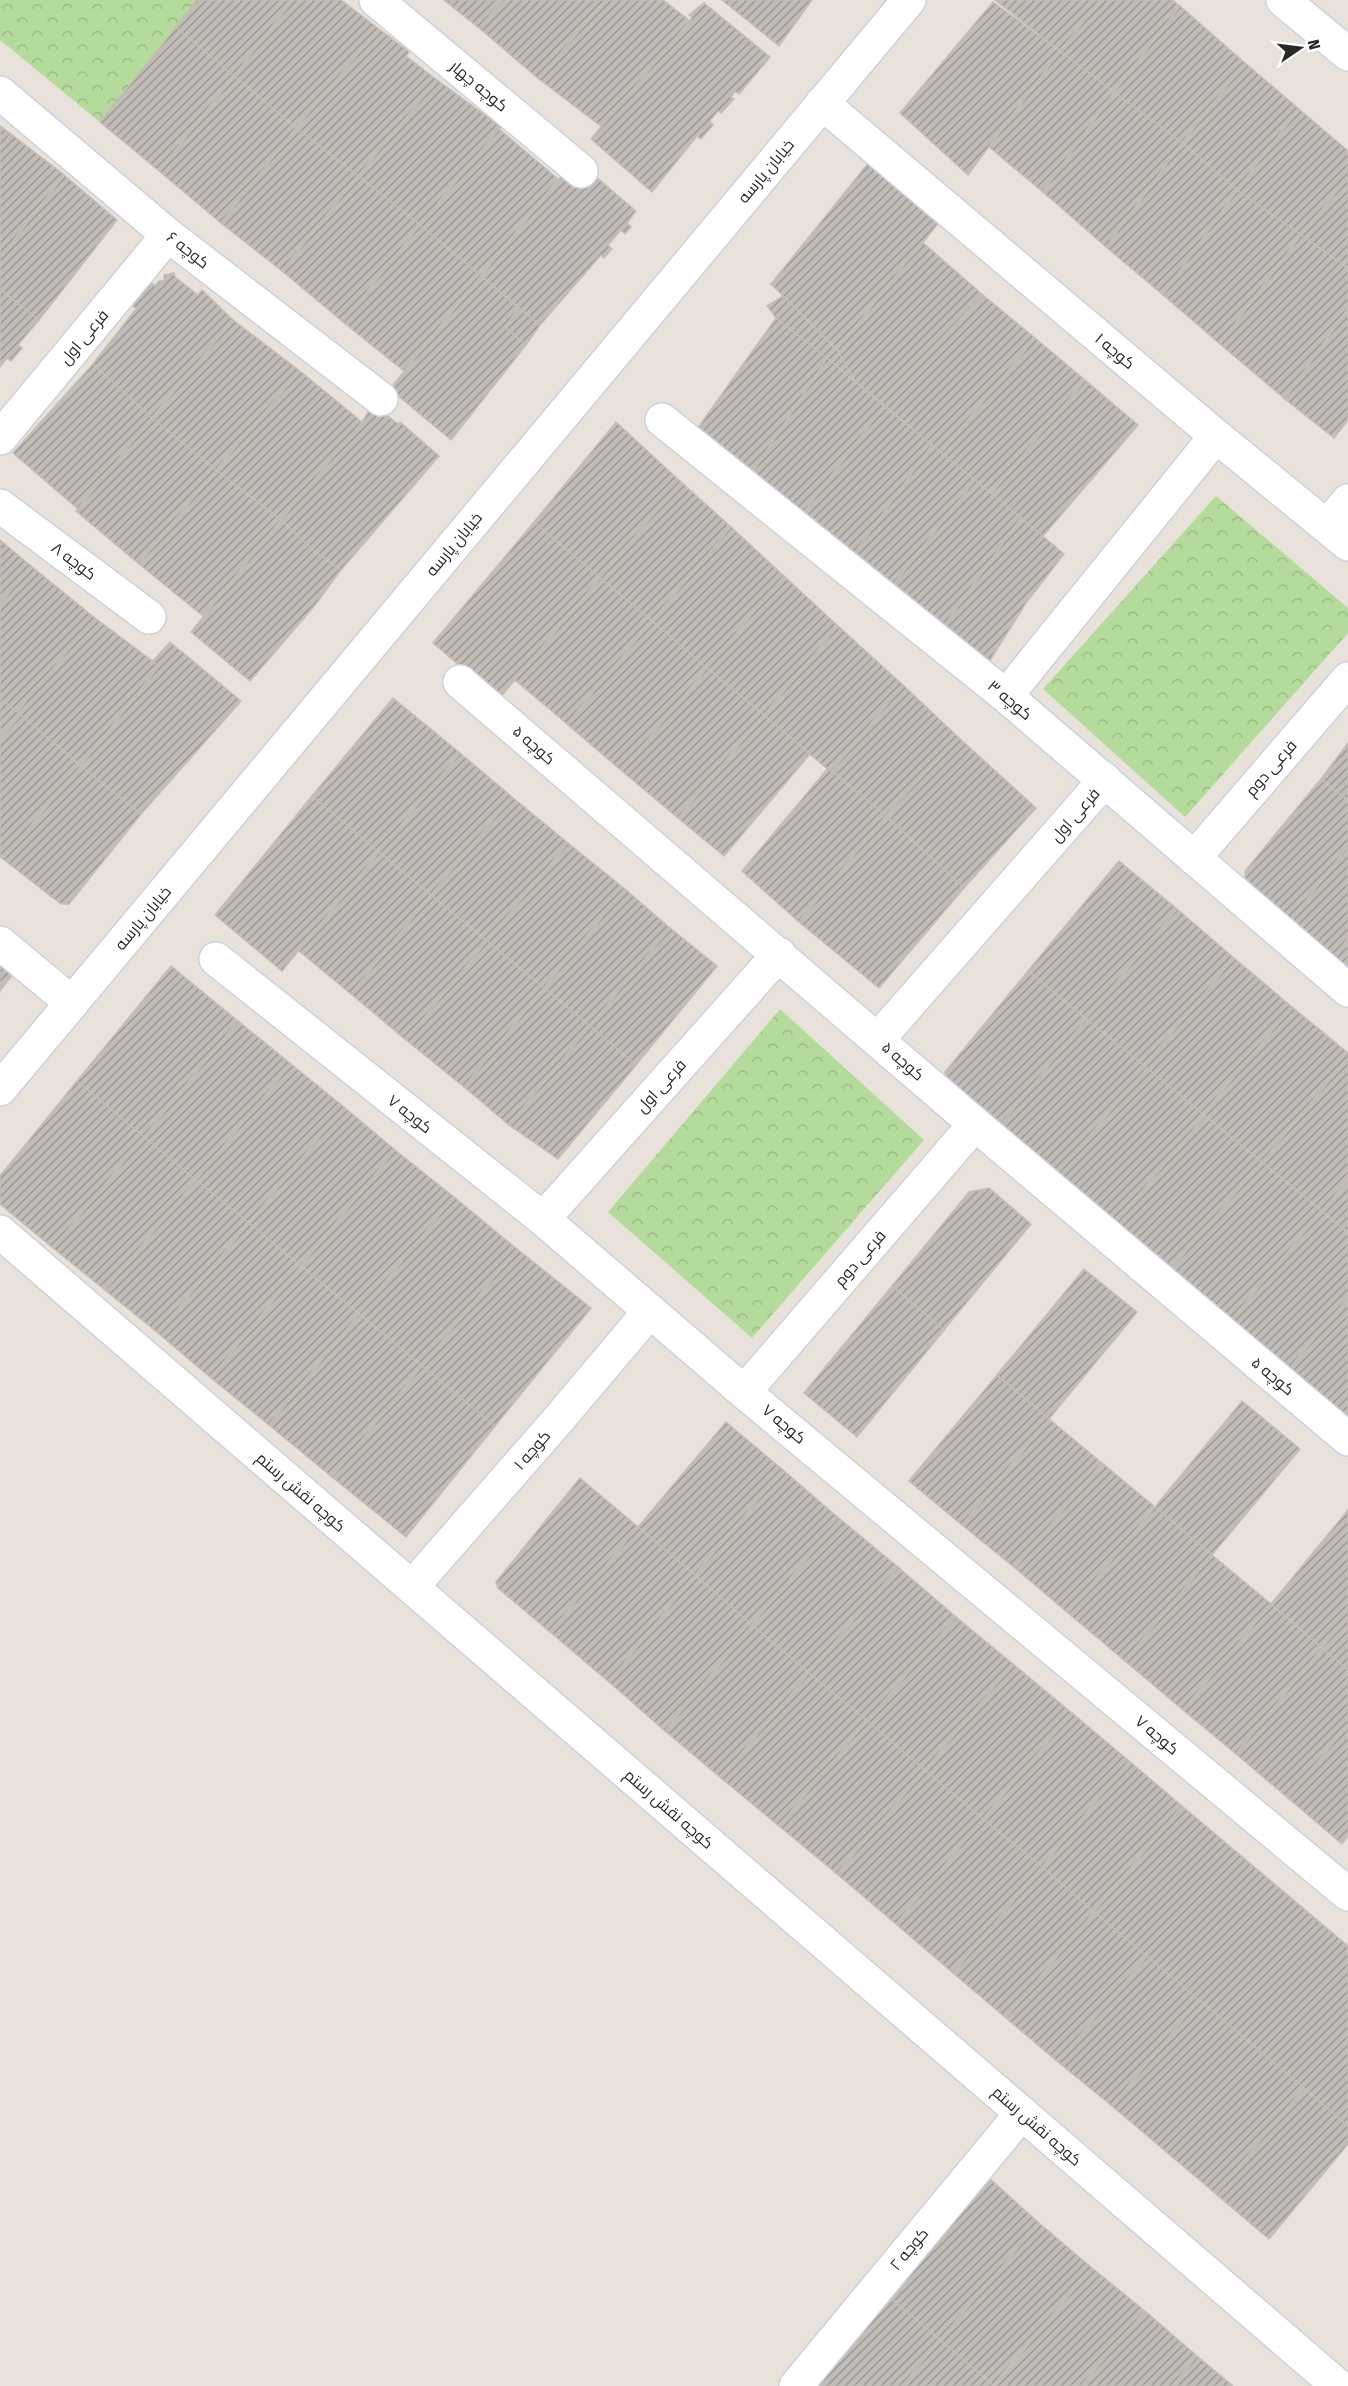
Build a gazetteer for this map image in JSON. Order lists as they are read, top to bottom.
{
  "streets": {
    "street": [
      "کوچه چهار",
      "خیابان پارسه",
      "کوچه ۶",
      "فرعی اول",
      "کوچه ۱",
      "کوچه ۸",
      "کوچه ۳",
      "کوچه ۵",
      "فرعی دوم",
      "کوچه ۷",
      "کوچه نقش رستم",
      "کوچه ۲"
    ]
  },
  "crossings": [
    ["خیابان پارسه", "کوچه ۱"],
    ["کوچه ۶", "فرعی اول"],
    ["فرعی اول", "کوچه ۳"],
    ["فرعی اول", "کوچه ۵"],
    ["فرعی اول", "کوچه ۷"],
    ["کوچه ۱", "کوچه ۷"],
    ["کوچه ۱", "کوچه نقش رستم"],
    ["کوچه ۳", "فرعی دوم"],
    ["کوچه ۵", "فرعی دوم"],
    ["فرعی دوم", "کوچه ۷"],
    ["کوچه نقش رستم", "کوچه ۲"]
  ],
  "north": "right"
}
